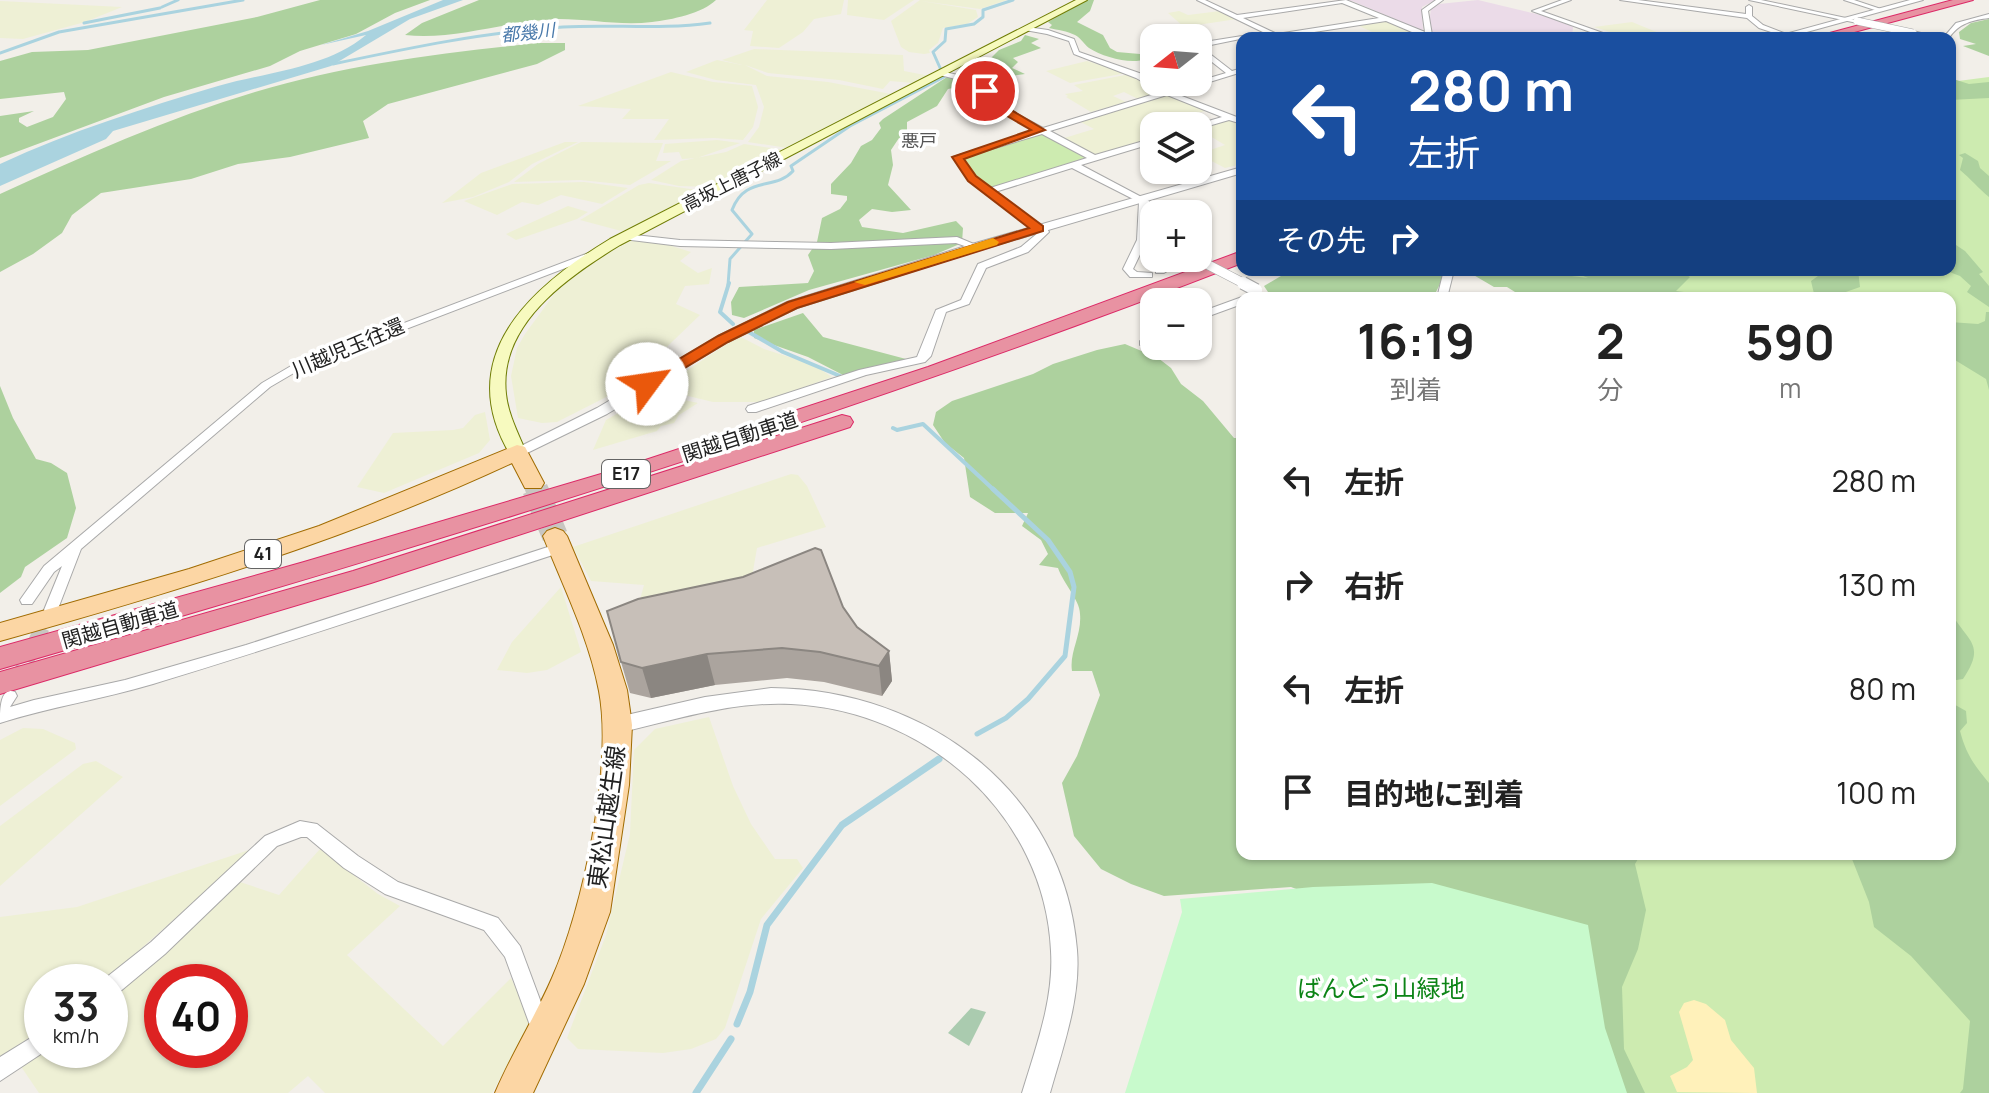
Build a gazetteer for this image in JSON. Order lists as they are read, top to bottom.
{
  "streets": {
    "highway": ["関越自動車道", "E17"],
    "main road": ["高坂上唐子線", "41", "東松山越生線"],
    "street": ["川越児玉往還"]
  },
  "crossings": [
    ["高坂上唐子線", "川越児玉往還"],
    ["高坂上唐子線", "41"]
  ],
  "districts": ["悪戸"],
  "water": ["都幾川"],
  "parks": ["ばんどう山緑地"],
  "north": "left",
  "page": {
    "map_buttons": ["+", "−"],
    "turn": ["280 m", "左折"],
    "then": "その先",
    "eta": [
      "16:19",
      "到着",
      "2",
      "分",
      "590",
      "m"
    ],
    "list": [
      {
        "name": "左折",
        "value": "280 m"
      },
      {
        "name": "右折",
        "value": "130 m"
      },
      {
        "name": "左折",
        "value": "80 m"
      },
      {
        "name": "目的地に到着",
        "value": "100 m"
      }
    ],
    "speed": "33 km/h",
    "limit": "40"
  }
}
